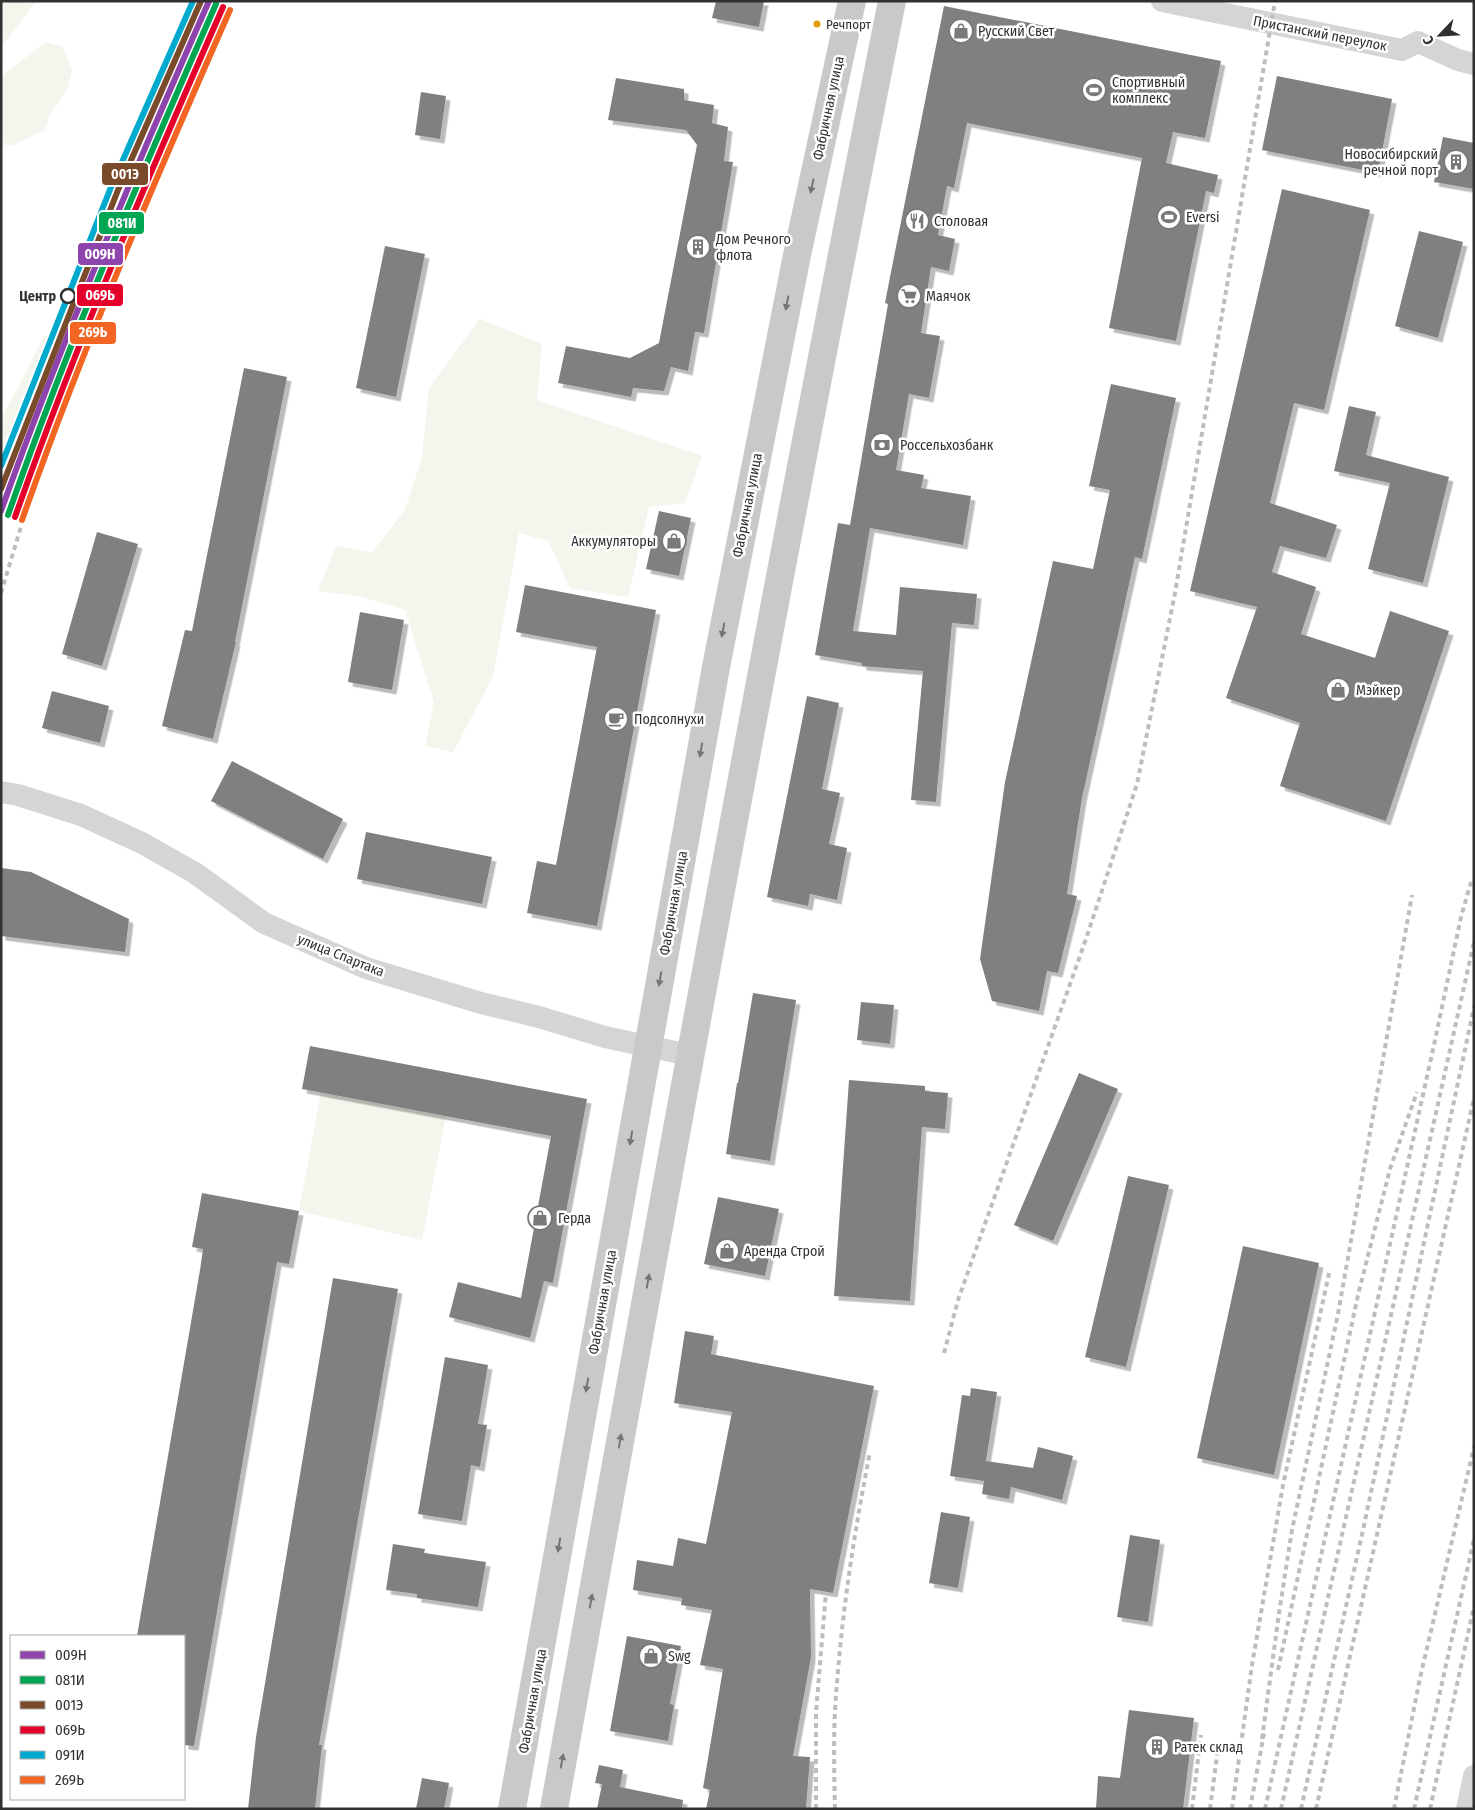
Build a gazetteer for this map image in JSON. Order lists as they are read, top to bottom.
{
  "streets": {
    "main road": ["Фабричная улица"],
    "street": ["Пристанский переулок", "улица Спартака"]
  },
  "crossings": [
    ["Фабричная улица", "улица Спартака"]
  ],
  "places": {
    "other": ["Речпорт", "Центр"],
    "shop": [
      "Русский Свет",
      "Аккумуляторы",
      "Мэйкер",
      "Герда",
      "Аренда Строй",
      "Swg"
    ],
    "sports": ["Спортивный комплекс", "Eversi"],
    "building": ["Новосибирский речной порт", "Дом Речного флота", "Ратек склад"],
    "restaurant": ["Столовая"],
    "supermarket": ["Маячок"],
    "bank": ["Россельхозбанк"],
    "cafe": ["Подсолнухи"]
  },
  "lines": [
    "transit line 009Н",
    "transit line 001Э",
    "transit line 091И",
    "transit line 081И",
    "transit line 069Ь",
    "transit line 269Ь"
  ],
  "legend": [
    "009Н",
    "081И",
    "001Э",
    "069Ь",
    "091И",
    "269Ь"
  ],
  "north": "bottom left"
}
